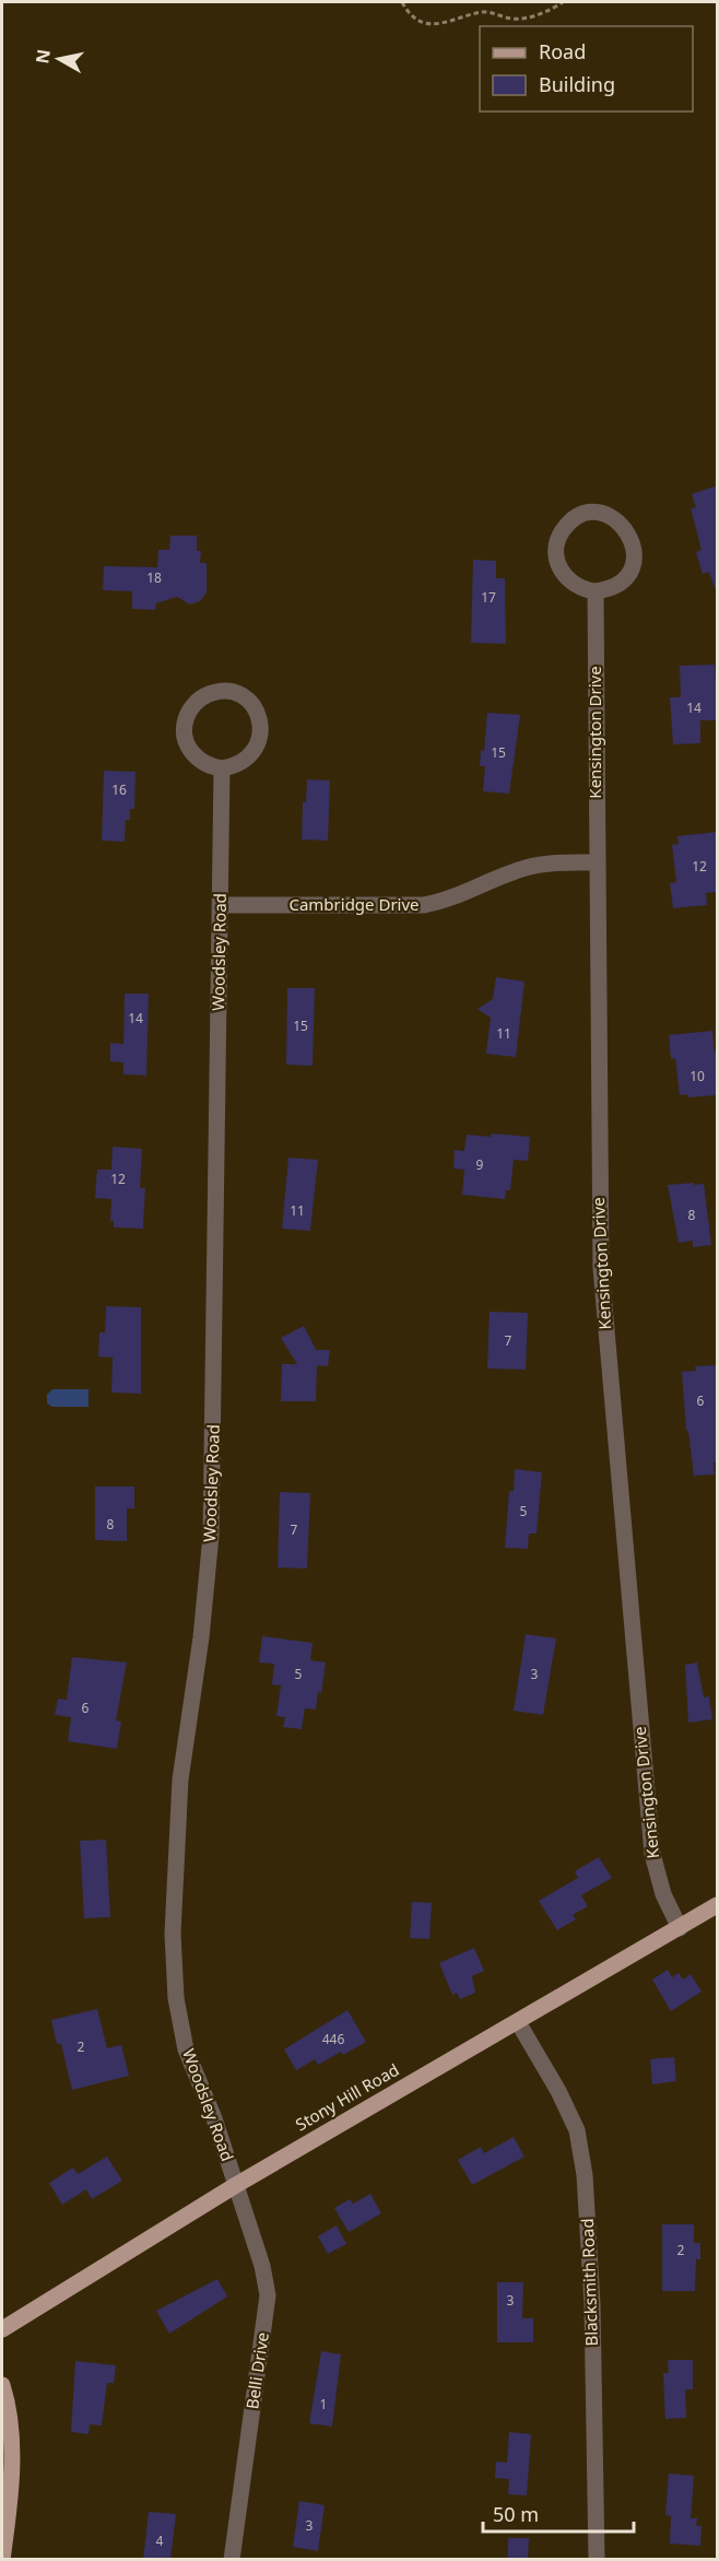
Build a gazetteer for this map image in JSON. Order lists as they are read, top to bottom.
{
  "streets": {
    "main road": ["Stony Hill Road"],
    "street": [
      "Kensington Drive",
      "Cambridge Drive",
      "Woodsley Road",
      "Blacksmith Road",
      "Belli Drive"
    ]
  },
  "crossings": [
    ["Kensington Drive", "Cambridge Drive"],
    ["Kensington Drive", "Stony Hill Road"],
    ["Cambridge Drive", "Woodsley Road"],
    ["Woodsley Road", "Stony Hill Road"],
    ["Woodsley Road", "Belli Drive"],
    ["Stony Hill Road", "Blacksmith Road"],
    ["Stony Hill Road", "Belli Drive"]
  ],
  "house_numbers": [
    "18",
    "17",
    "14",
    "15",
    "16",
    "12",
    "14",
    "15",
    "11",
    "10",
    "9",
    "12",
    "11",
    "8",
    "7",
    "6",
    "5",
    "8",
    "7",
    "5",
    "3",
    "6",
    "446",
    "2",
    "2",
    "3",
    "1",
    "3",
    "4"
  ],
  "legend": ["Road", "Building"],
  "scale_bar": "50 m",
  "north": "left"
}
